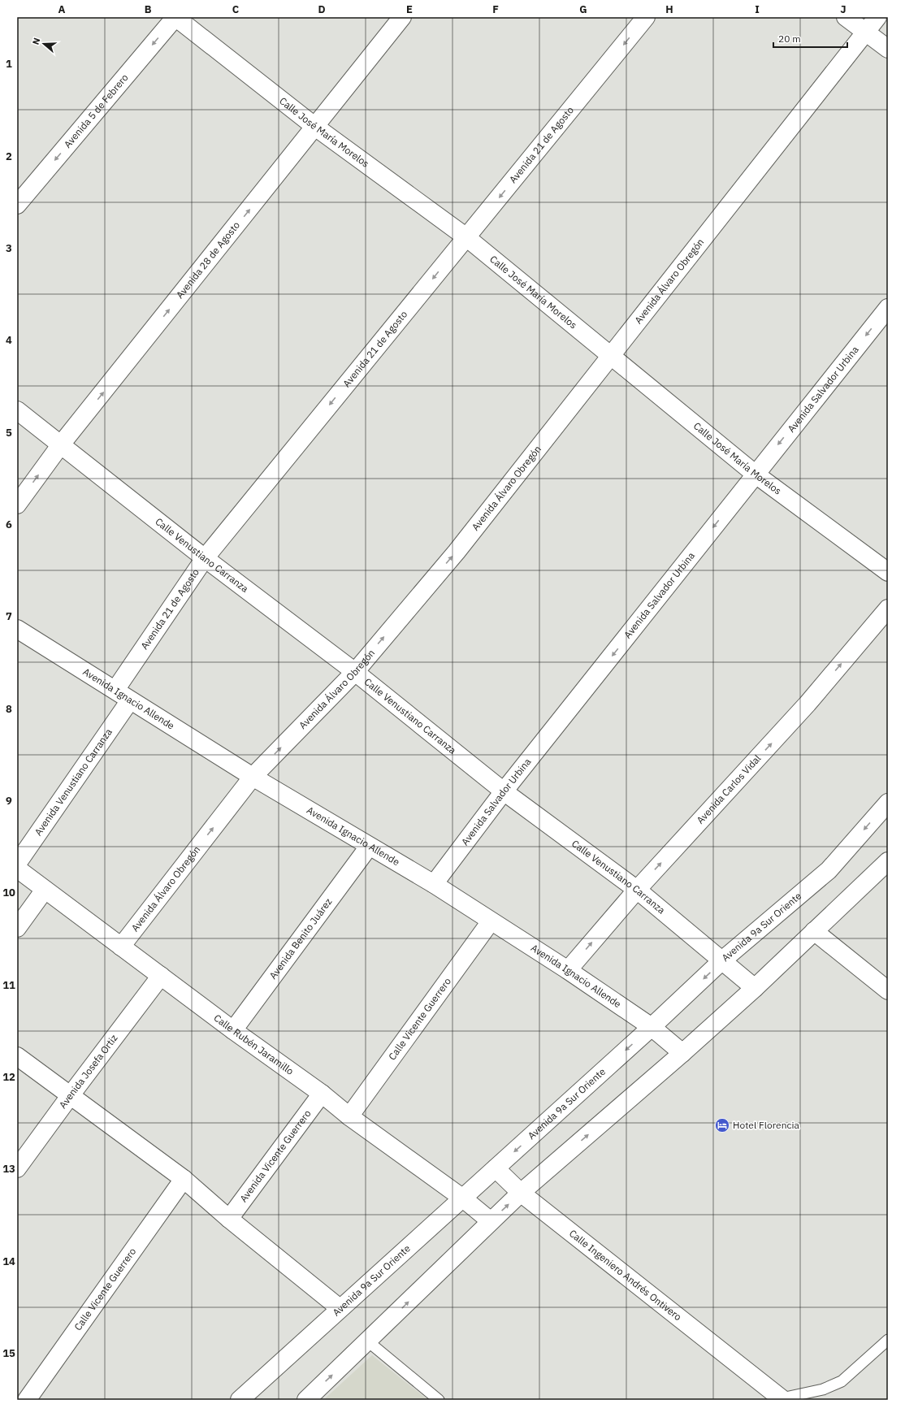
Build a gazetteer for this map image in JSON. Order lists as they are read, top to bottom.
{
  "streets": {
    "street": [
      "Avenida 5 de Febrero",
      "Calle José María Morelos",
      "Avenida 21 de Agosto",
      "Avenida 28 de Agosto",
      "Avenida Álvaro Obregón",
      "Avenida Salvador Urbina",
      "Calle Venustiano Carranza",
      "Avenida Ignacio Allende",
      "Avenida Venustiano Carranza",
      "Avenida Carlos Vidal",
      "Avenida 9a Sur Oriente",
      "Avenida Benito Juárez",
      "Calle Vicente Guerrero",
      "Calle Rubén Jaramillo",
      "Avenida Josefa Ortiz",
      "Avenida Vicente Guerrero",
      "Calle Ingeniero Andrés Ontivero"
    ]
  },
  "crossings": [
    ["Avenida 5 de Febrero", "Calle José María Morelos"],
    ["Calle José María Morelos", "Avenida 21 de Agosto"],
    ["Calle José María Morelos", "Avenida 28 de Agosto"],
    ["Calle José María Morelos", "Avenida Álvaro Obregón"],
    ["Calle José María Morelos", "Avenida Salvador Urbina"],
    ["Avenida 21 de Agosto", "Calle Venustiano Carranza"],
    ["Avenida 21 de Agosto", "Avenida Ignacio Allende"],
    ["Avenida 28 de Agosto", "Calle Venustiano Carranza"],
    ["Avenida Álvaro Obregón", "Calle Venustiano Carranza"],
    ["Avenida Álvaro Obregón", "Avenida Ignacio Allende"],
    ["Avenida Álvaro Obregón", "Calle Rubén Jaramillo"],
    ["Avenida Salvador Urbina", "Calle Venustiano Carranza"],
    ["Avenida Salvador Urbina", "Avenida Ignacio Allende"],
    ["Calle Venustiano Carranza", "Avenida Carlos Vidal"],
    ["Calle Venustiano Carranza", "Avenida 9a Sur Oriente"],
    ["Avenida Ignacio Allende", "Avenida Venustiano Carranza"],
    ["Avenida Ignacio Allende", "Avenida Carlos Vidal"],
    ["Avenida Ignacio Allende", "Avenida 9a Sur Oriente"],
    ["Avenida Ignacio Allende", "Avenida Benito Juárez"],
    ["Avenida Ignacio Allende", "Calle Vicente Guerrero"],
    ["Avenida 9a Sur Oriente", "Calle Rubén Jaramillo"],
    ["Avenida 9a Sur Oriente", "Calle Ingeniero Andrés Ontivero"],
    ["Avenida Benito Juárez", "Calle Rubén Jaramillo"],
    ["Calle Vicente Guerrero", "Calle Rubén Jaramillo"],
    ["Calle Rubén Jaramillo", "Avenida Josefa Ortiz"],
    ["Calle Rubén Jaramillo", "Avenida Vicente Guerrero"]
  ],
  "one_way": [
    "Avenida 5 de Febrero",
    "Avenida 21 de Agosto",
    "Avenida 28 de Agosto",
    "Avenida Álvaro Obregón",
    "Avenida Salvador Urbina"
  ],
  "places": {
    "hotel": ["Hotel Florencia"]
  },
  "scale_bar": "20 m",
  "north": "left",
  "grid": {
    "columns": [
      "A",
      "B",
      "C",
      "D",
      "E",
      "F",
      "G",
      "H",
      "I",
      "J"
    ],
    "rows": [
      "1",
      "2",
      "3",
      "4",
      "5",
      "6",
      "7",
      "8",
      "9",
      "10",
      "11",
      "12",
      "13",
      "14",
      "15"
    ]
  }
}
